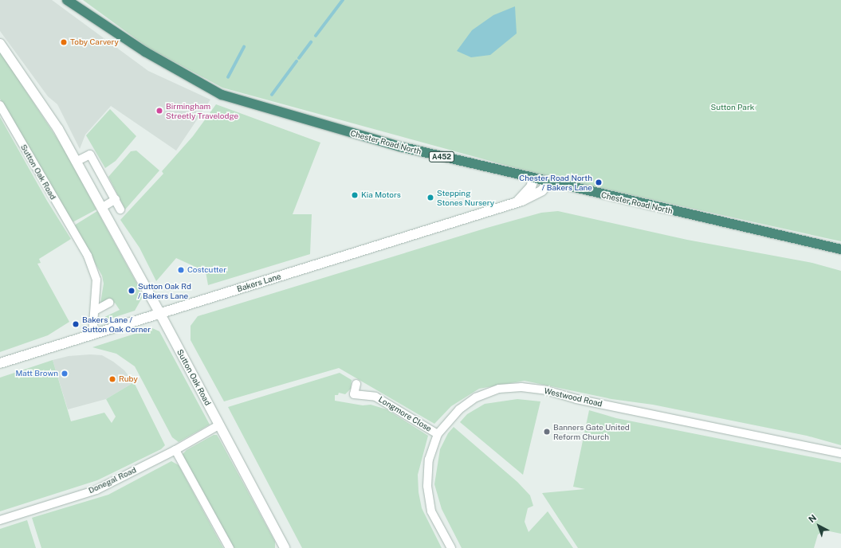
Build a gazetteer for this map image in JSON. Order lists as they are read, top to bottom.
{
  "streets": {
    "highway": ["Chester Road North", "A452"],
    "street": [
      "Sutton Oak Road",
      "Bakers Lane",
      "Westwood Road",
      "Longmore Close",
      "Donegal Road"
    ]
  },
  "crossings": [
    ["Chester Road North", "Bakers Lane"],
    ["Sutton Oak Road", "Bakers Lane"],
    ["Sutton Oak Road", "Donegal Road"],
    ["Westwood Road", "Longmore Close"]
  ],
  "parks": ["Sutton Park"],
  "places": [
    "Toby Carvery",
    "Birmingham Streetly Travelodge",
    "Chester Road North / Bakers Lane",
    "Kia Motors",
    "Stepping Stones Nursery",
    "Costcutter",
    "Sutton Oak Rd / Bakers Lane",
    "Bakers Lane / Sutton Oak Corner",
    "Matt Brown",
    "Ruby",
    "Banners Gate United Reform Church"
  ],
  "north": "top left"
}
